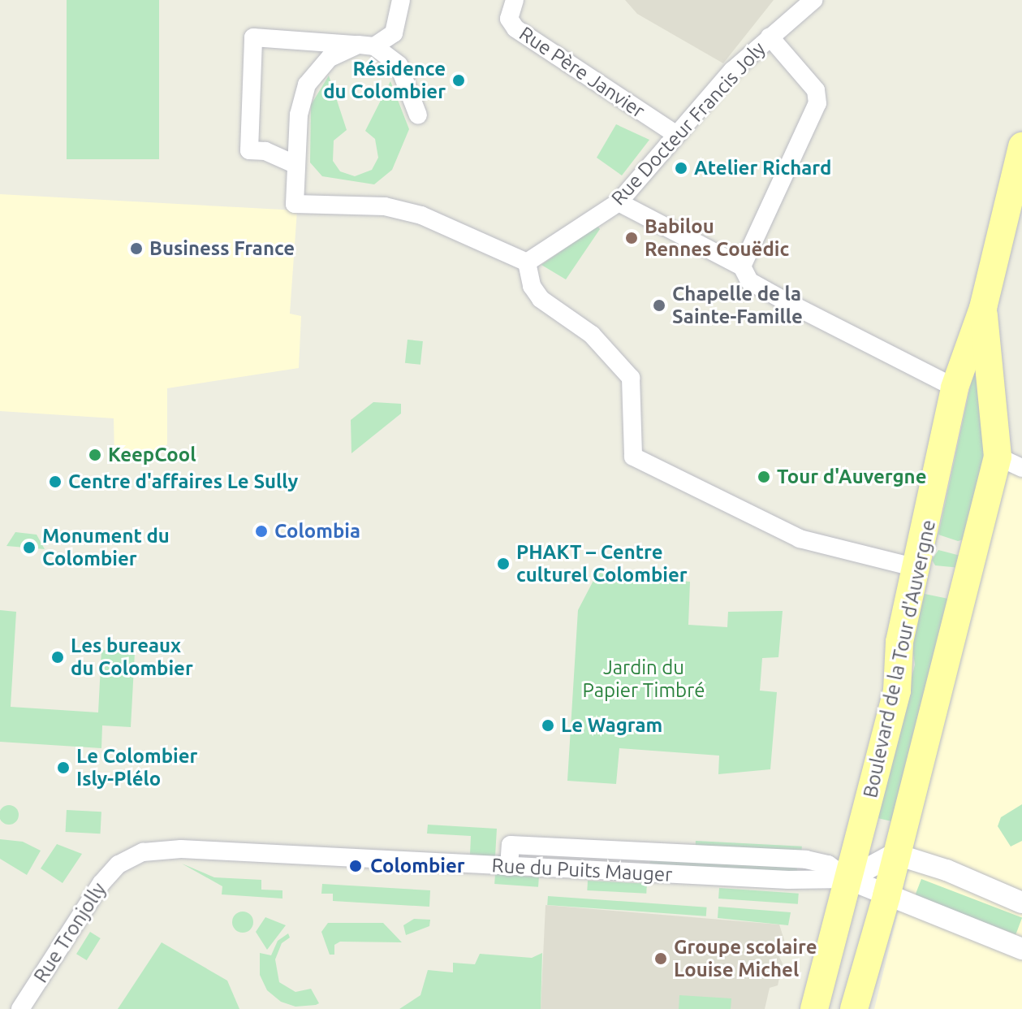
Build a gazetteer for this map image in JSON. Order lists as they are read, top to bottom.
{
  "streets": {
    "main road": ["Boulevard de la Tour d'Auvergne"],
    "street": [
      "Rue Père Janvier",
      "Rue Docteur Francis Joly",
      "Rue du Puits Mauger",
      "Rue Tronjolly"
    ]
  },
  "crossings": [
    ["Rue Père Janvier", "Rue Docteur Francis Joly"],
    ["Boulevard de la Tour d'Auvergne", "Rue du Puits Mauger"],
    ["Rue du Puits Mauger", "Rue Tronjolly"]
  ],
  "parks": ["Jardin du Papier Timbré"],
  "places": [
    "Résidence du Colombier",
    "Atelier Richard",
    "Babilou Rennes Couëdic",
    "Business France",
    "Chapelle de la Sainte-Famille",
    "KeepCool",
    "Tour d'Auvergne",
    "Centre d'affaires Le Sully",
    "Colombia",
    "Monument du Colombier",
    "PHAKT – Centre culturel Colombier",
    "Les bureaux du Colombier",
    "Le Wagram",
    "Le Colombier Isly-Plélo",
    "Colombier",
    "Groupe scolaire Louise Michel"
  ]
}
